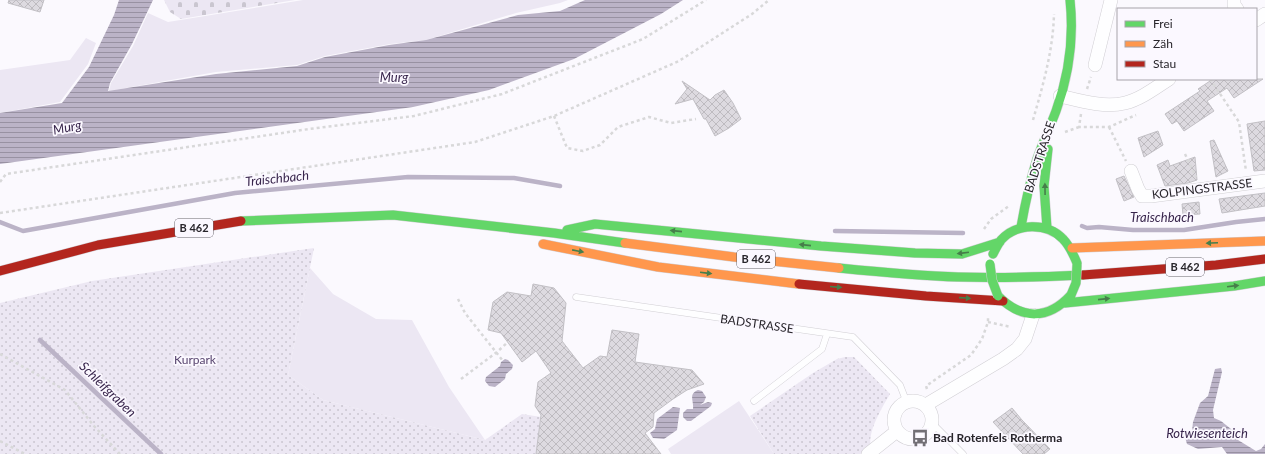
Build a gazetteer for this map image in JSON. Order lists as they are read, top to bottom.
{
  "streets": {
    "main road": ["BADSTRASSE", "B 462"],
    "street": ["KOLPINGSTRASSE"]
  },
  "water": [
    "Murg",
    "Traischbach",
    "Schleifgraben",
    "Rotwiesenteich"
  ],
  "parks": ["Kurpark"],
  "places": {
    "bus stop": ["Bad Rotenfels Rotherma"]
  },
  "legend": ["Frei", "Zäh", "Stau"]
}
